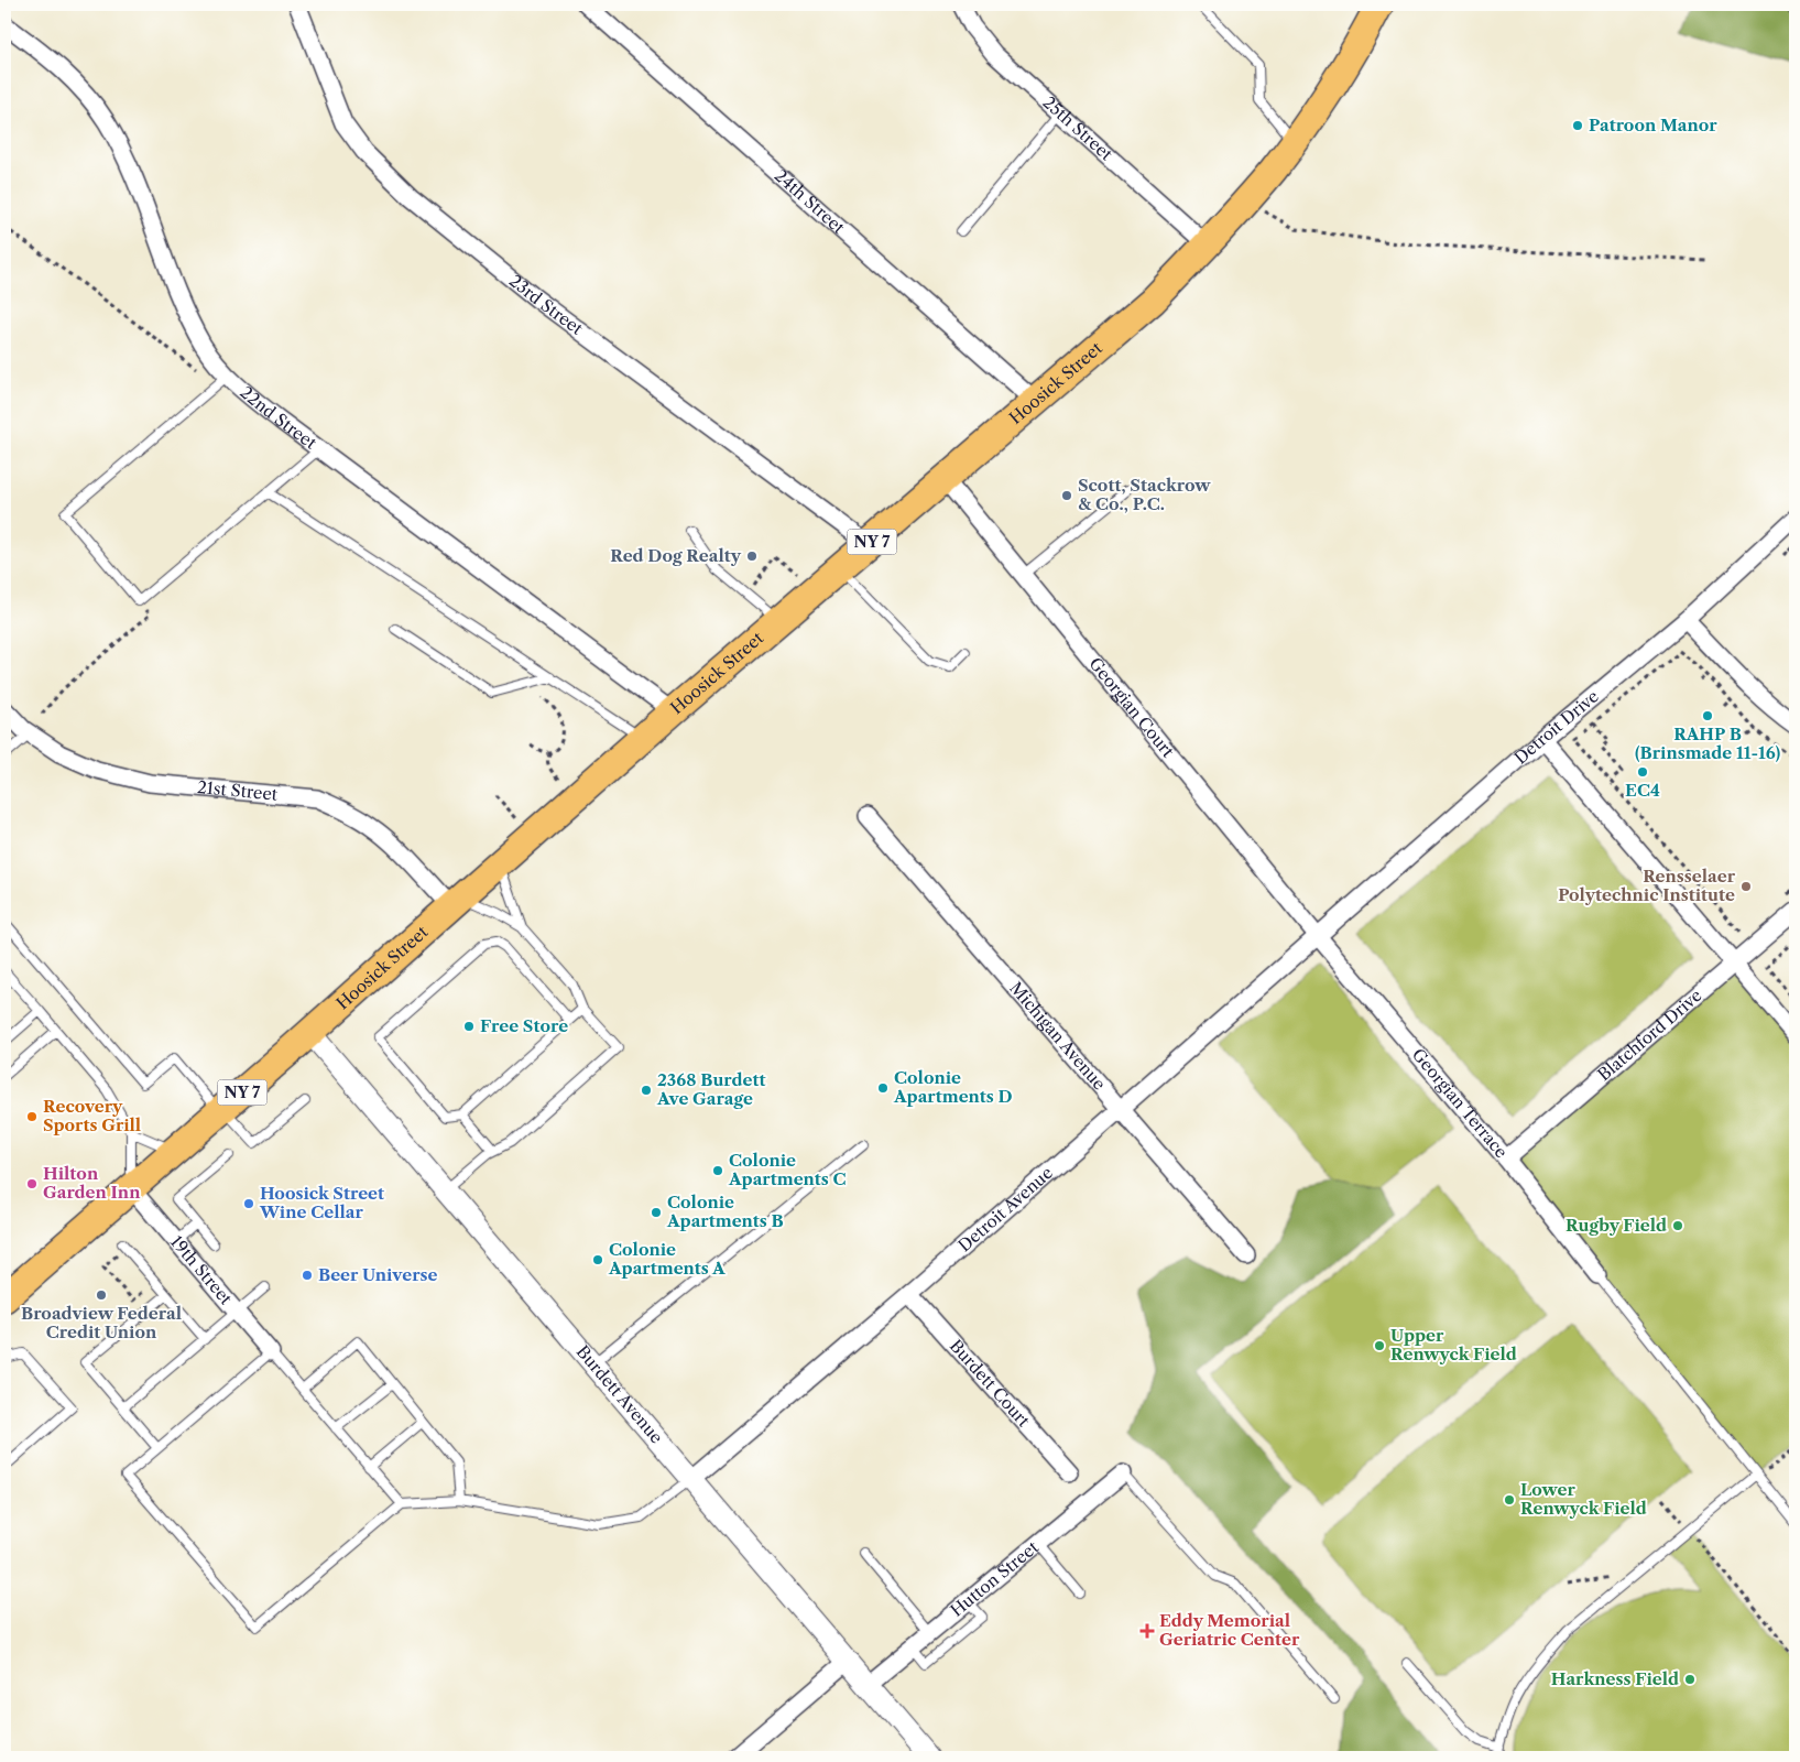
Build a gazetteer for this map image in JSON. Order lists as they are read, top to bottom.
{
  "streets": {
    "highway": ["Hoosick Street", "NY 7"],
    "street": [
      "25th Street",
      "24th Street",
      "23rd Street",
      "22nd Street",
      "Georgian Court",
      "Detroit Drive",
      "21st Street",
      "Blatchford Drive",
      "Michigan Avenue",
      "Georgian Terrace",
      "Detroit Avenue",
      "19th Street",
      "Burdett Court",
      "Burdett Avenue",
      "Hutton Street"
    ]
  },
  "crossings": [
    ["25th Street", "Hoosick Street"],
    ["24th Street", "Hoosick Street"],
    ["23rd Street", "Hoosick Street"],
    ["Hoosick Street", "22nd Street"],
    ["Hoosick Street", "Georgian Court"],
    ["Hoosick Street", "21st Street"],
    ["Hoosick Street", "19th Street"],
    ["Hoosick Street", "Burdett Avenue"],
    ["Georgian Court", "Detroit Drive"],
    ["Georgian Court", "Georgian Terrace"],
    ["Georgian Court", "Detroit Avenue"],
    ["Detroit Drive", "Georgian Terrace"],
    ["Detroit Drive", "Detroit Avenue"],
    ["Blatchford Drive", "Georgian Terrace"],
    ["Michigan Avenue", "Detroit Avenue"],
    ["Georgian Terrace", "Detroit Avenue"],
    ["Detroit Avenue", "Burdett Court"],
    ["Detroit Avenue", "Burdett Avenue"],
    ["Burdett Avenue", "Hutton Street"]
  ],
  "places": {
    "other": [
      "Patroon Manor",
      "Scott, Stackrow & Co., P.C.",
      "Red Dog Realty",
      "RAHP B (Brinsmade 11-16)",
      "EC4",
      "Rensselaer Polytechnic Institute",
      "Free Store",
      "Colonie Apartments D",
      "2368 Burdett Ave Garage",
      "Recovery Sports Grill",
      "Colonie Apartments C",
      "Hilton Garden Inn",
      "Hoosick Street Wine Cellar",
      "Colonie Apartments B",
      "Rugby Field",
      "Colonie Apartments A",
      "Beer Universe",
      "Broadview Federal Credit Union",
      "Upper Renwyck Field",
      "Lower Renwyck Field",
      "Harkness Field"
    ],
    "health": ["Eddy Memorial Geriatric Center"]
  }
}
